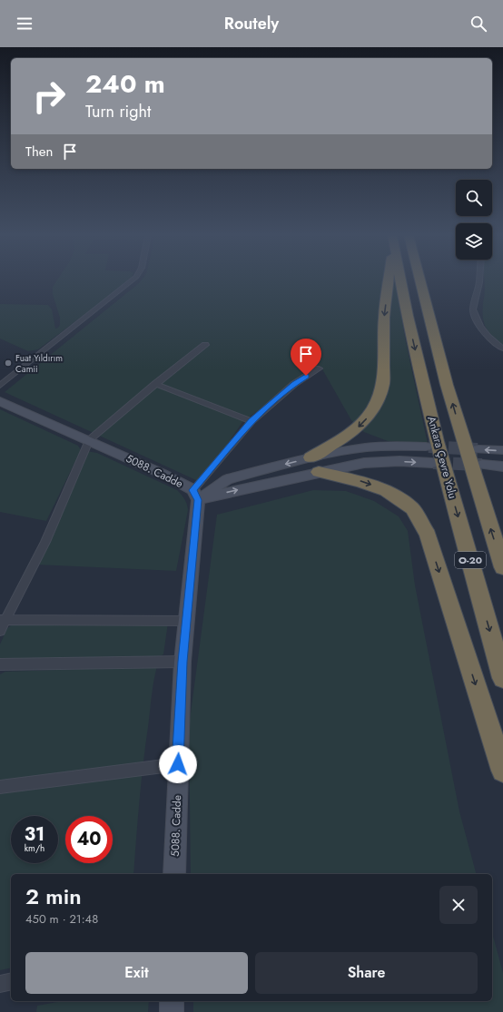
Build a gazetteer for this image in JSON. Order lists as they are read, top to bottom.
{
  "streets": {
    "highway": ["Ankara Çevre Yolu", "O-20"],
    "street": ["5088. Cadde"]
  },
  "places": ["Fuat Yıldırım Camii"],
  "page": {
    "header": "Routely",
    "turn": ["240 m", "Turn right"],
    "then": "Then",
    "speed": "31 km/h",
    "limit": "40",
    "heading": ["2 min", "450 m · 21:48"],
    "buttons": ["Exit", "Share"]
  }
}
